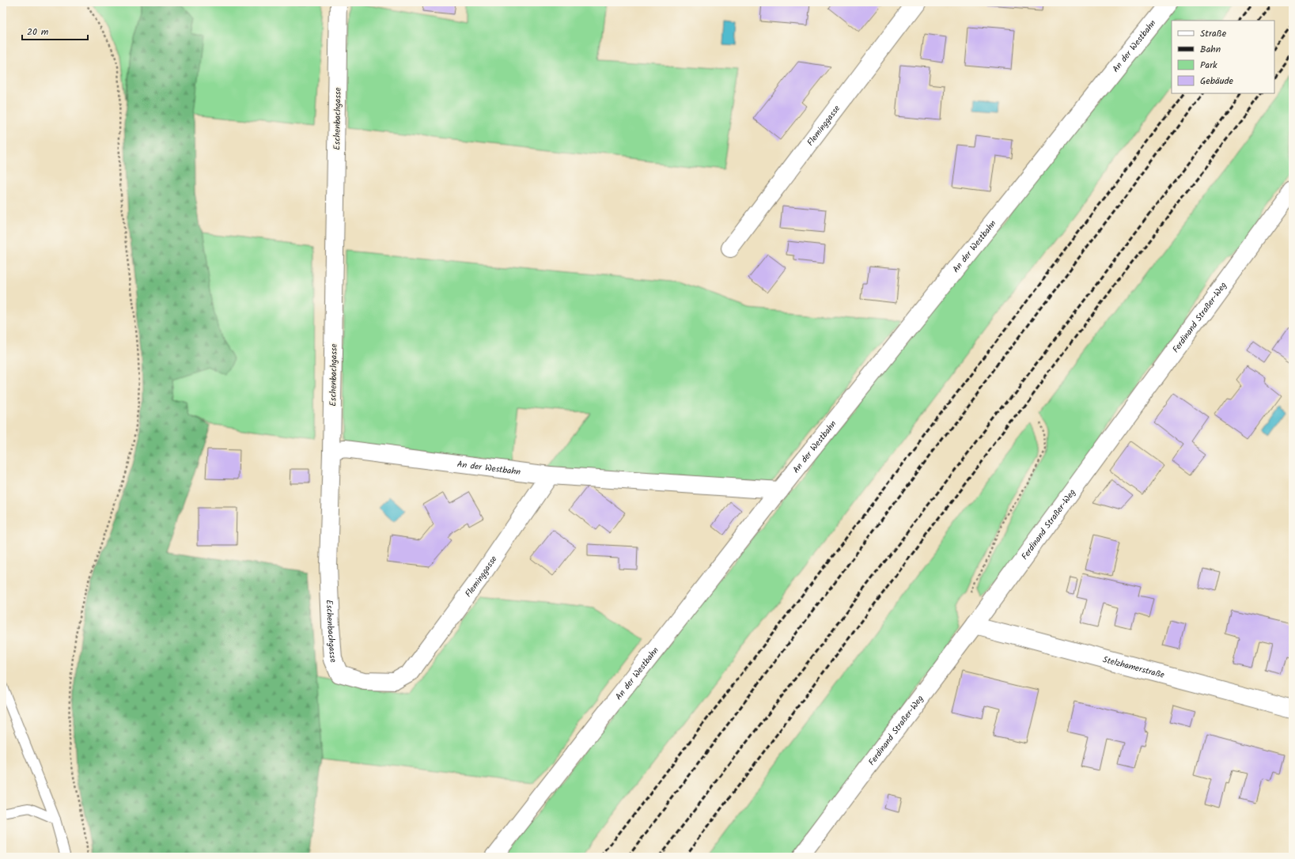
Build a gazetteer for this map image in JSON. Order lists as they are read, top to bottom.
{
  "streets": {
    "street": [
      "An der Westbahn",
      "Eschenbachgasse",
      "Fleminggasse",
      "Ferdinand Straßer-Weg",
      "Stelzhamerstraße"
    ]
  },
  "crossings": [
    ["An der Westbahn", "Eschenbachgasse"],
    ["An der Westbahn", "Fleminggasse"],
    ["Eschenbachgasse", "Fleminggasse"],
    ["Ferdinand Straßer-Weg", "Stelzhamerstraße"]
  ],
  "legend": [
    "Straße",
    "Bahn",
    "Park",
    "Gebäude"
  ],
  "scale_bar": "20 m"
}
